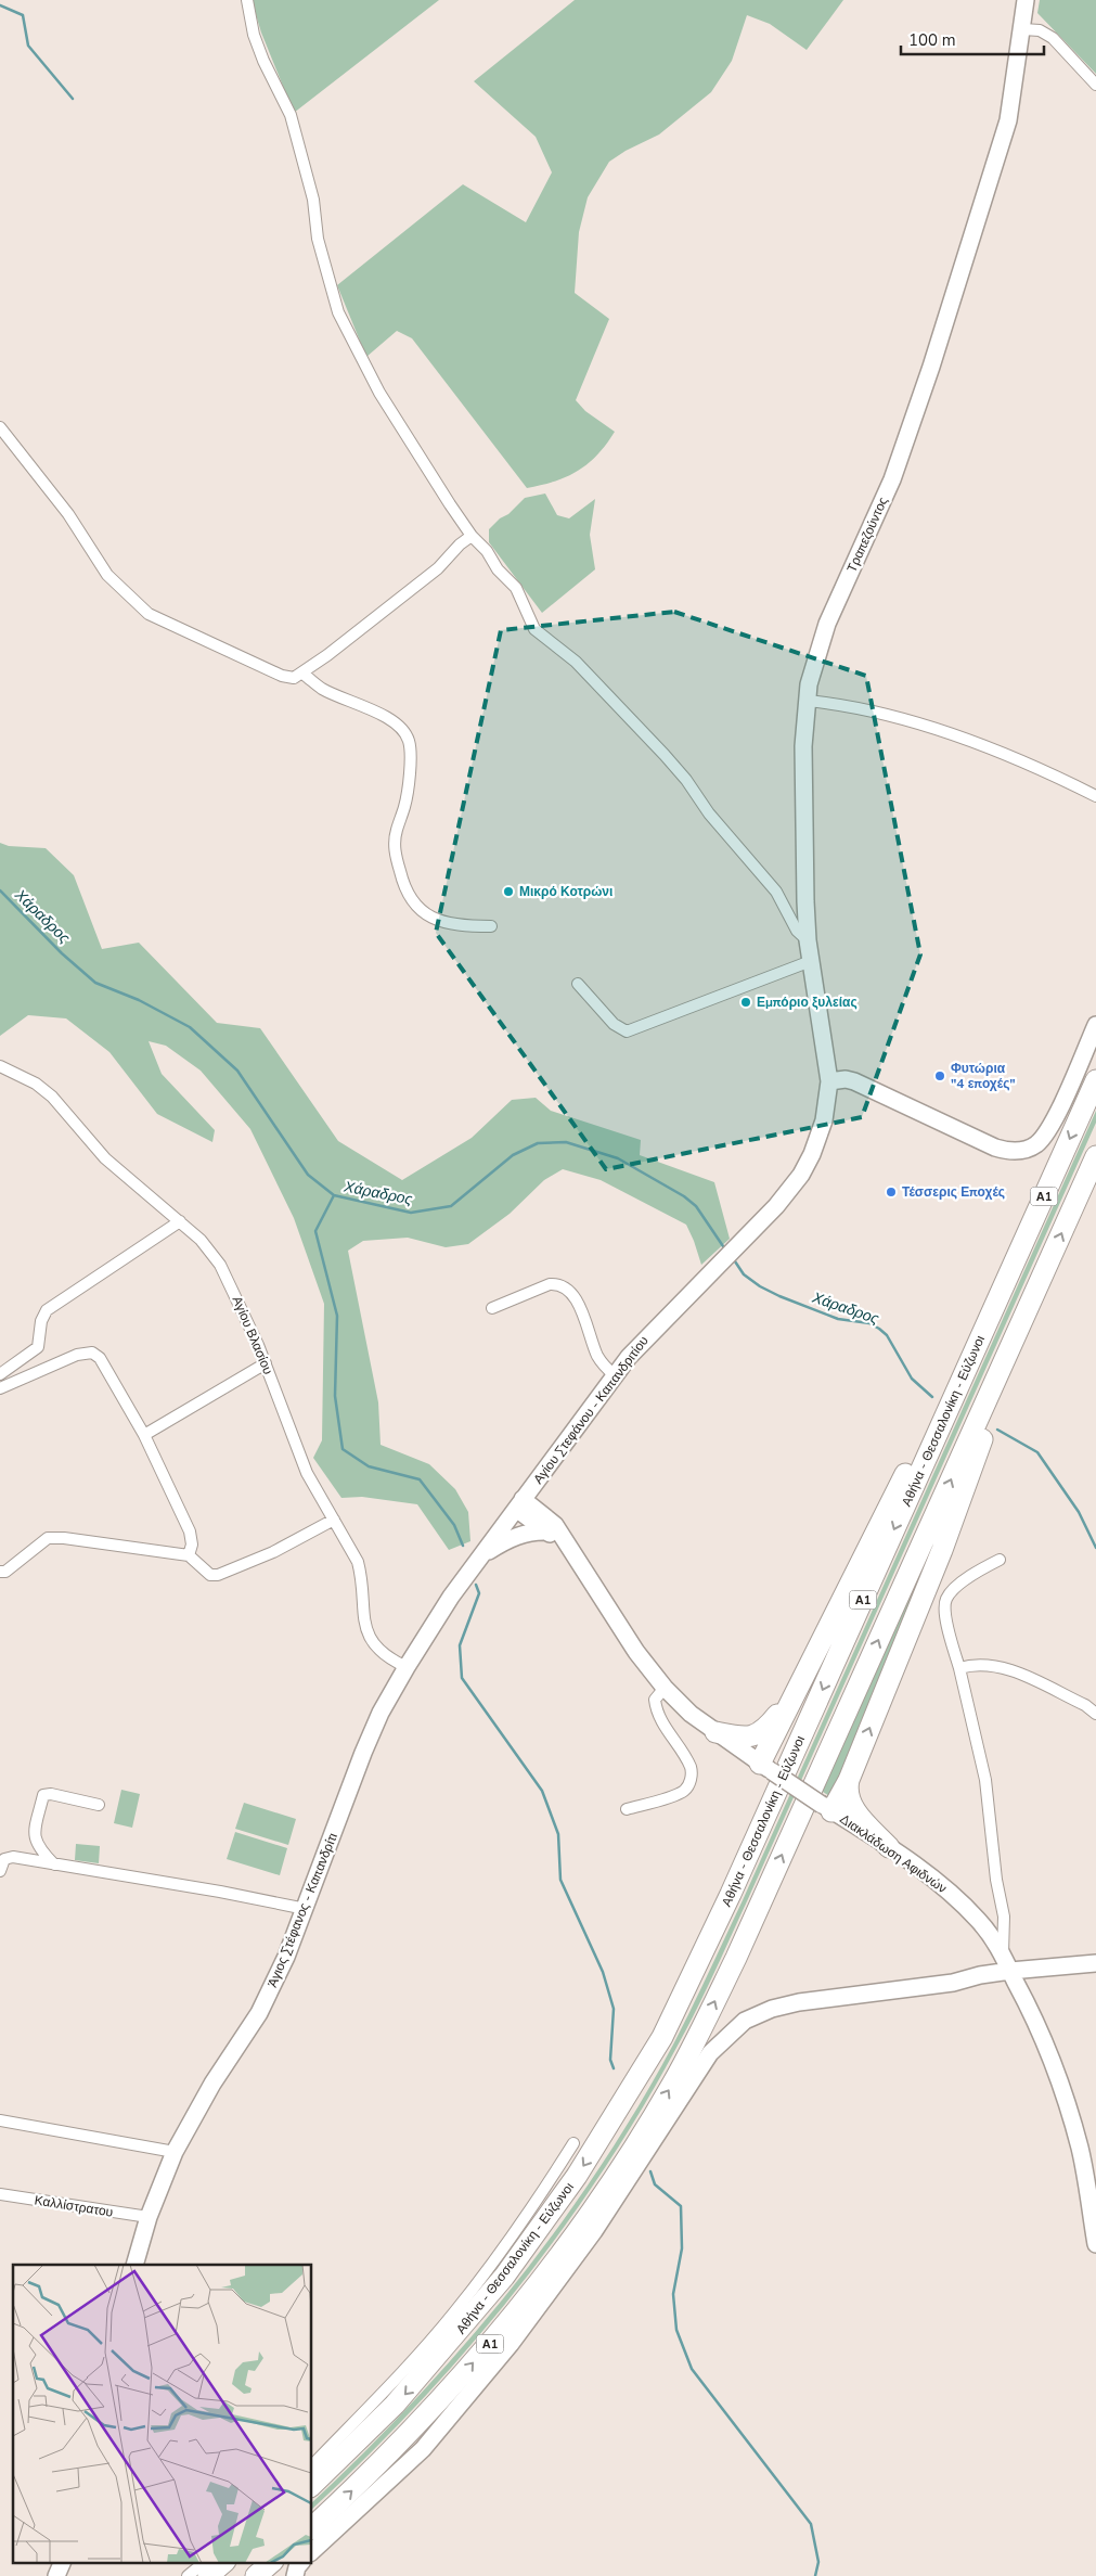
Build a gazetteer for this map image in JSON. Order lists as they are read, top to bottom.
{
  "streets": {
    "highway": ["Α1", "Αθήνα - Θεσσαλονίκη - Εύζωνοι"],
    "main road": [
      "Τραπεζούντος",
      "Αγίου Στεφάνου - Καπανδριτίου",
      "Διακλάδωση Αφιδνών",
      "Άγιος Στέφανος - Καπανδρίτι"
    ],
    "street": ["Αγίου Βλασίου", "Καλλίστρατου"]
  },
  "crossings": [
    ["Τραπεζούντος", "Αγίου Στεφάνου - Καπανδριτίου"],
    ["Αγίου Βλασίου", "Αγίου Στεφάνου - Καπανδριτίου"],
    ["Αγίου Βλασίου", "Άγιος Στέφανος - Καπανδρίτι"],
    ["Αγίου Στεφάνου - Καπανδριτίου", "Διακλάδωση Αφιδνών"],
    ["Αγίου Στεφάνου - Καπανδριτίου", "Άγιος Στέφανος - Καπανδρίτι"],
    ["Άγιος Στέφανος - Καπανδρίτι", "Καλλίστρατου"]
  ],
  "water": ["Χάραδρος"],
  "places": [
    "Μικρό Κοτρώνι",
    "Εμπόριο ξυλείας",
    "Φυτώρια \"4 εποχές\"",
    "Τέσσερις Εποχές"
  ],
  "scale_bar": "100 m"
}
